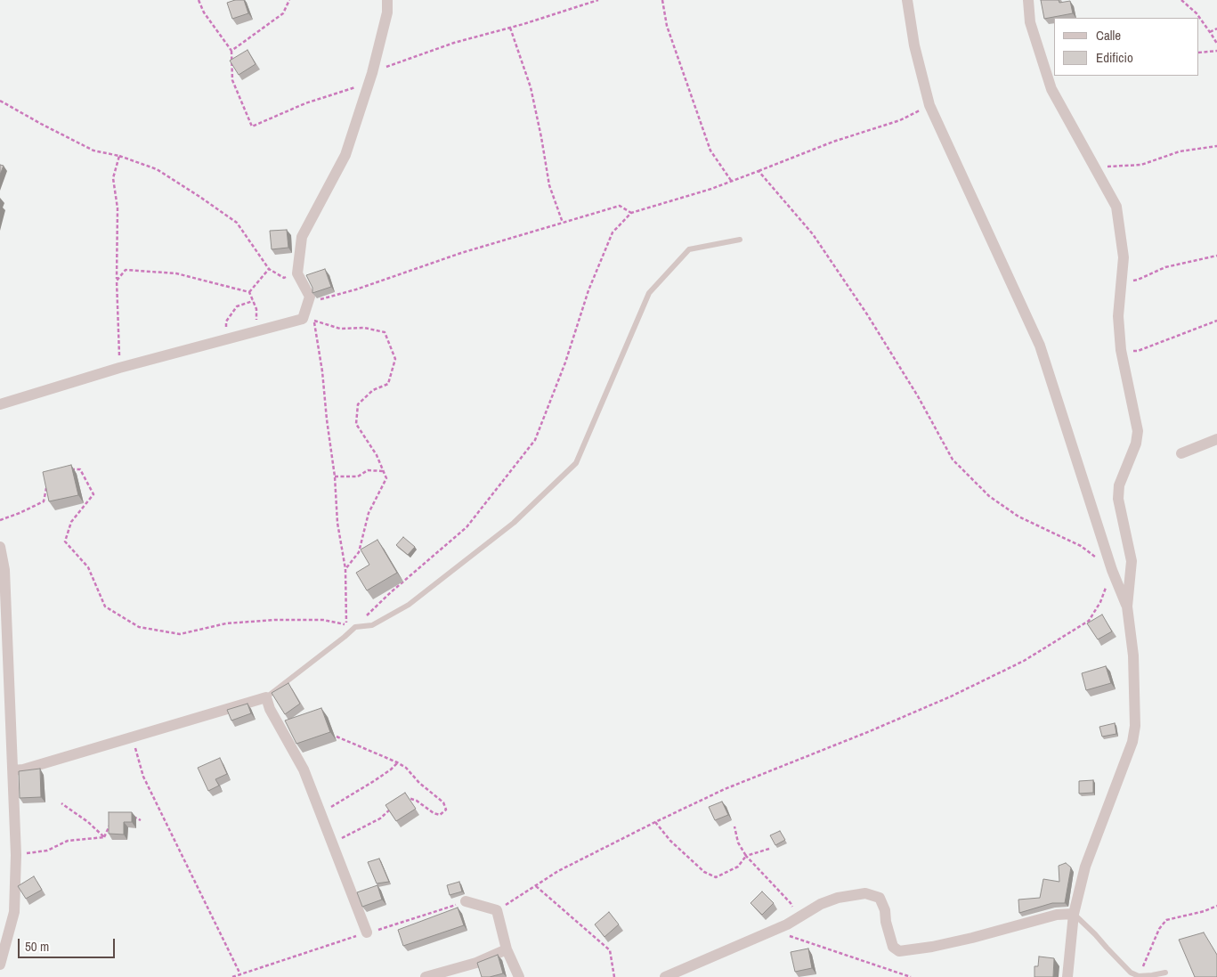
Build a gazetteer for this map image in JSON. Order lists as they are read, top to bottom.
{
  "legend": ["Calle", "Edificio"],
  "scale_bar": "50 m"
}
